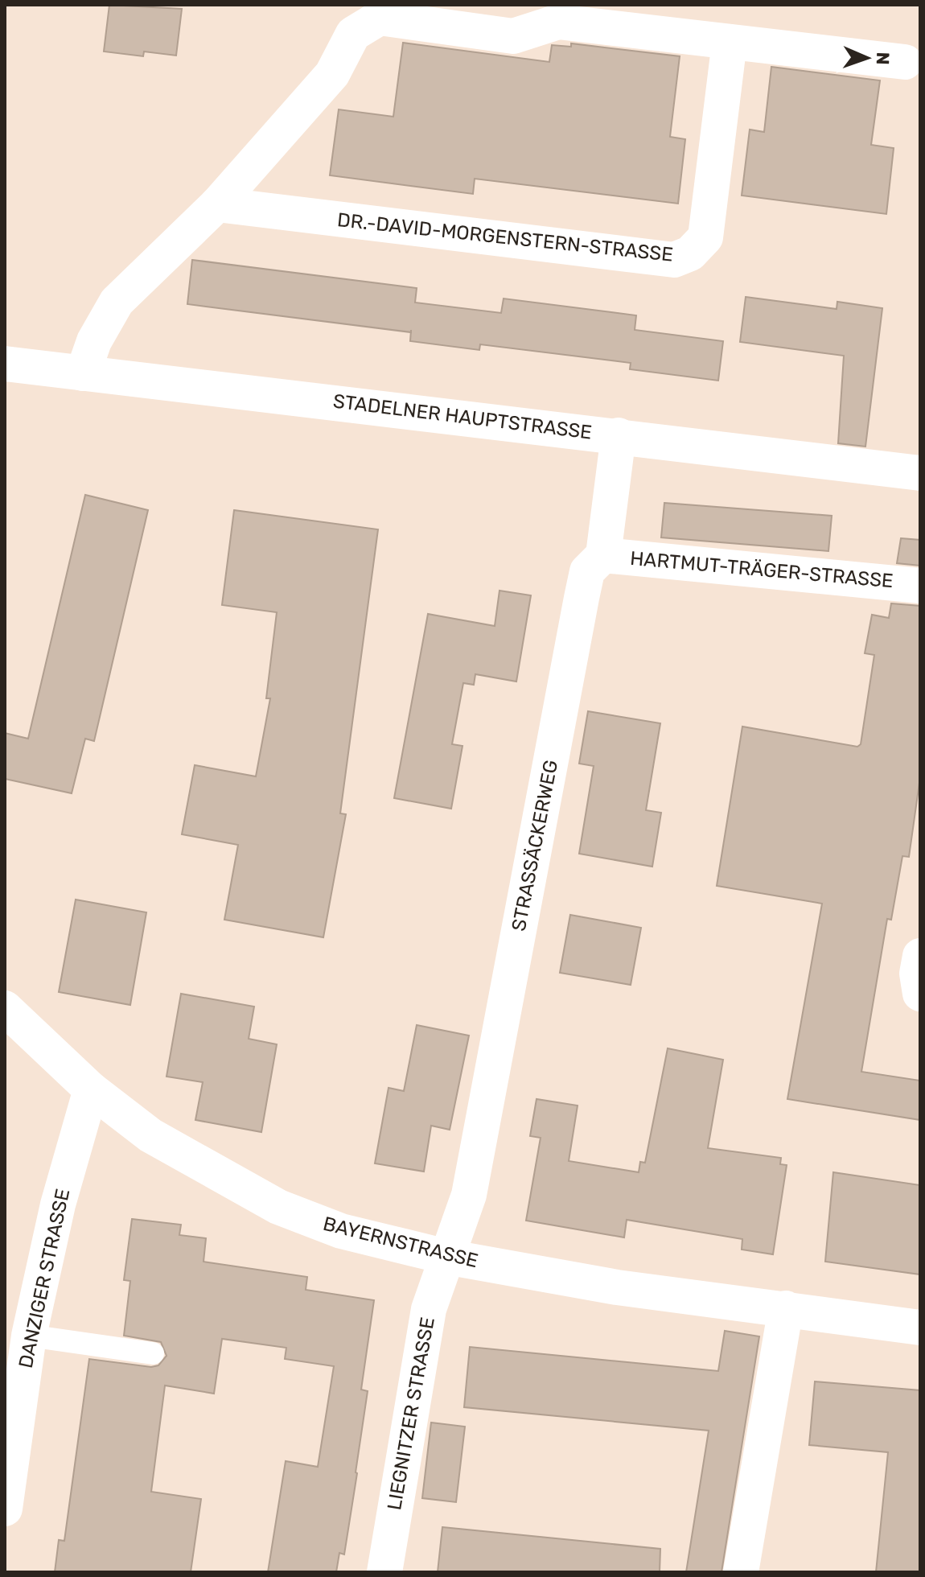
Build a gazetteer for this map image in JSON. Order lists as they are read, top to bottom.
{
  "streets": {
    "street": [
      "DR.-DAVID-MORGENSTERN-STRASSE",
      "STADELNER HAUPTSTRASSE",
      "HARTMUT-TRÄGER-STRASSE",
      "STRASSÄCKERWEG",
      "BAYERNSTRASSE",
      "DANZIGER STRASSE",
      "LIEGNITZER STRASSE"
    ]
  },
  "crossings": [
    ["STADELNER HAUPTSTRASSE", "STRASSÄCKERWEG"],
    ["HARTMUT-TRÄGER-STRASSE", "STRASSÄCKERWEG"],
    ["STRASSÄCKERWEG", "BAYERNSTRASSE"],
    ["STRASSÄCKERWEG", "LIEGNITZER STRASSE"],
    ["BAYERNSTRASSE", "DANZIGER STRASSE"],
    ["BAYERNSTRASSE", "LIEGNITZER STRASSE"]
  ],
  "north": "right"
}
